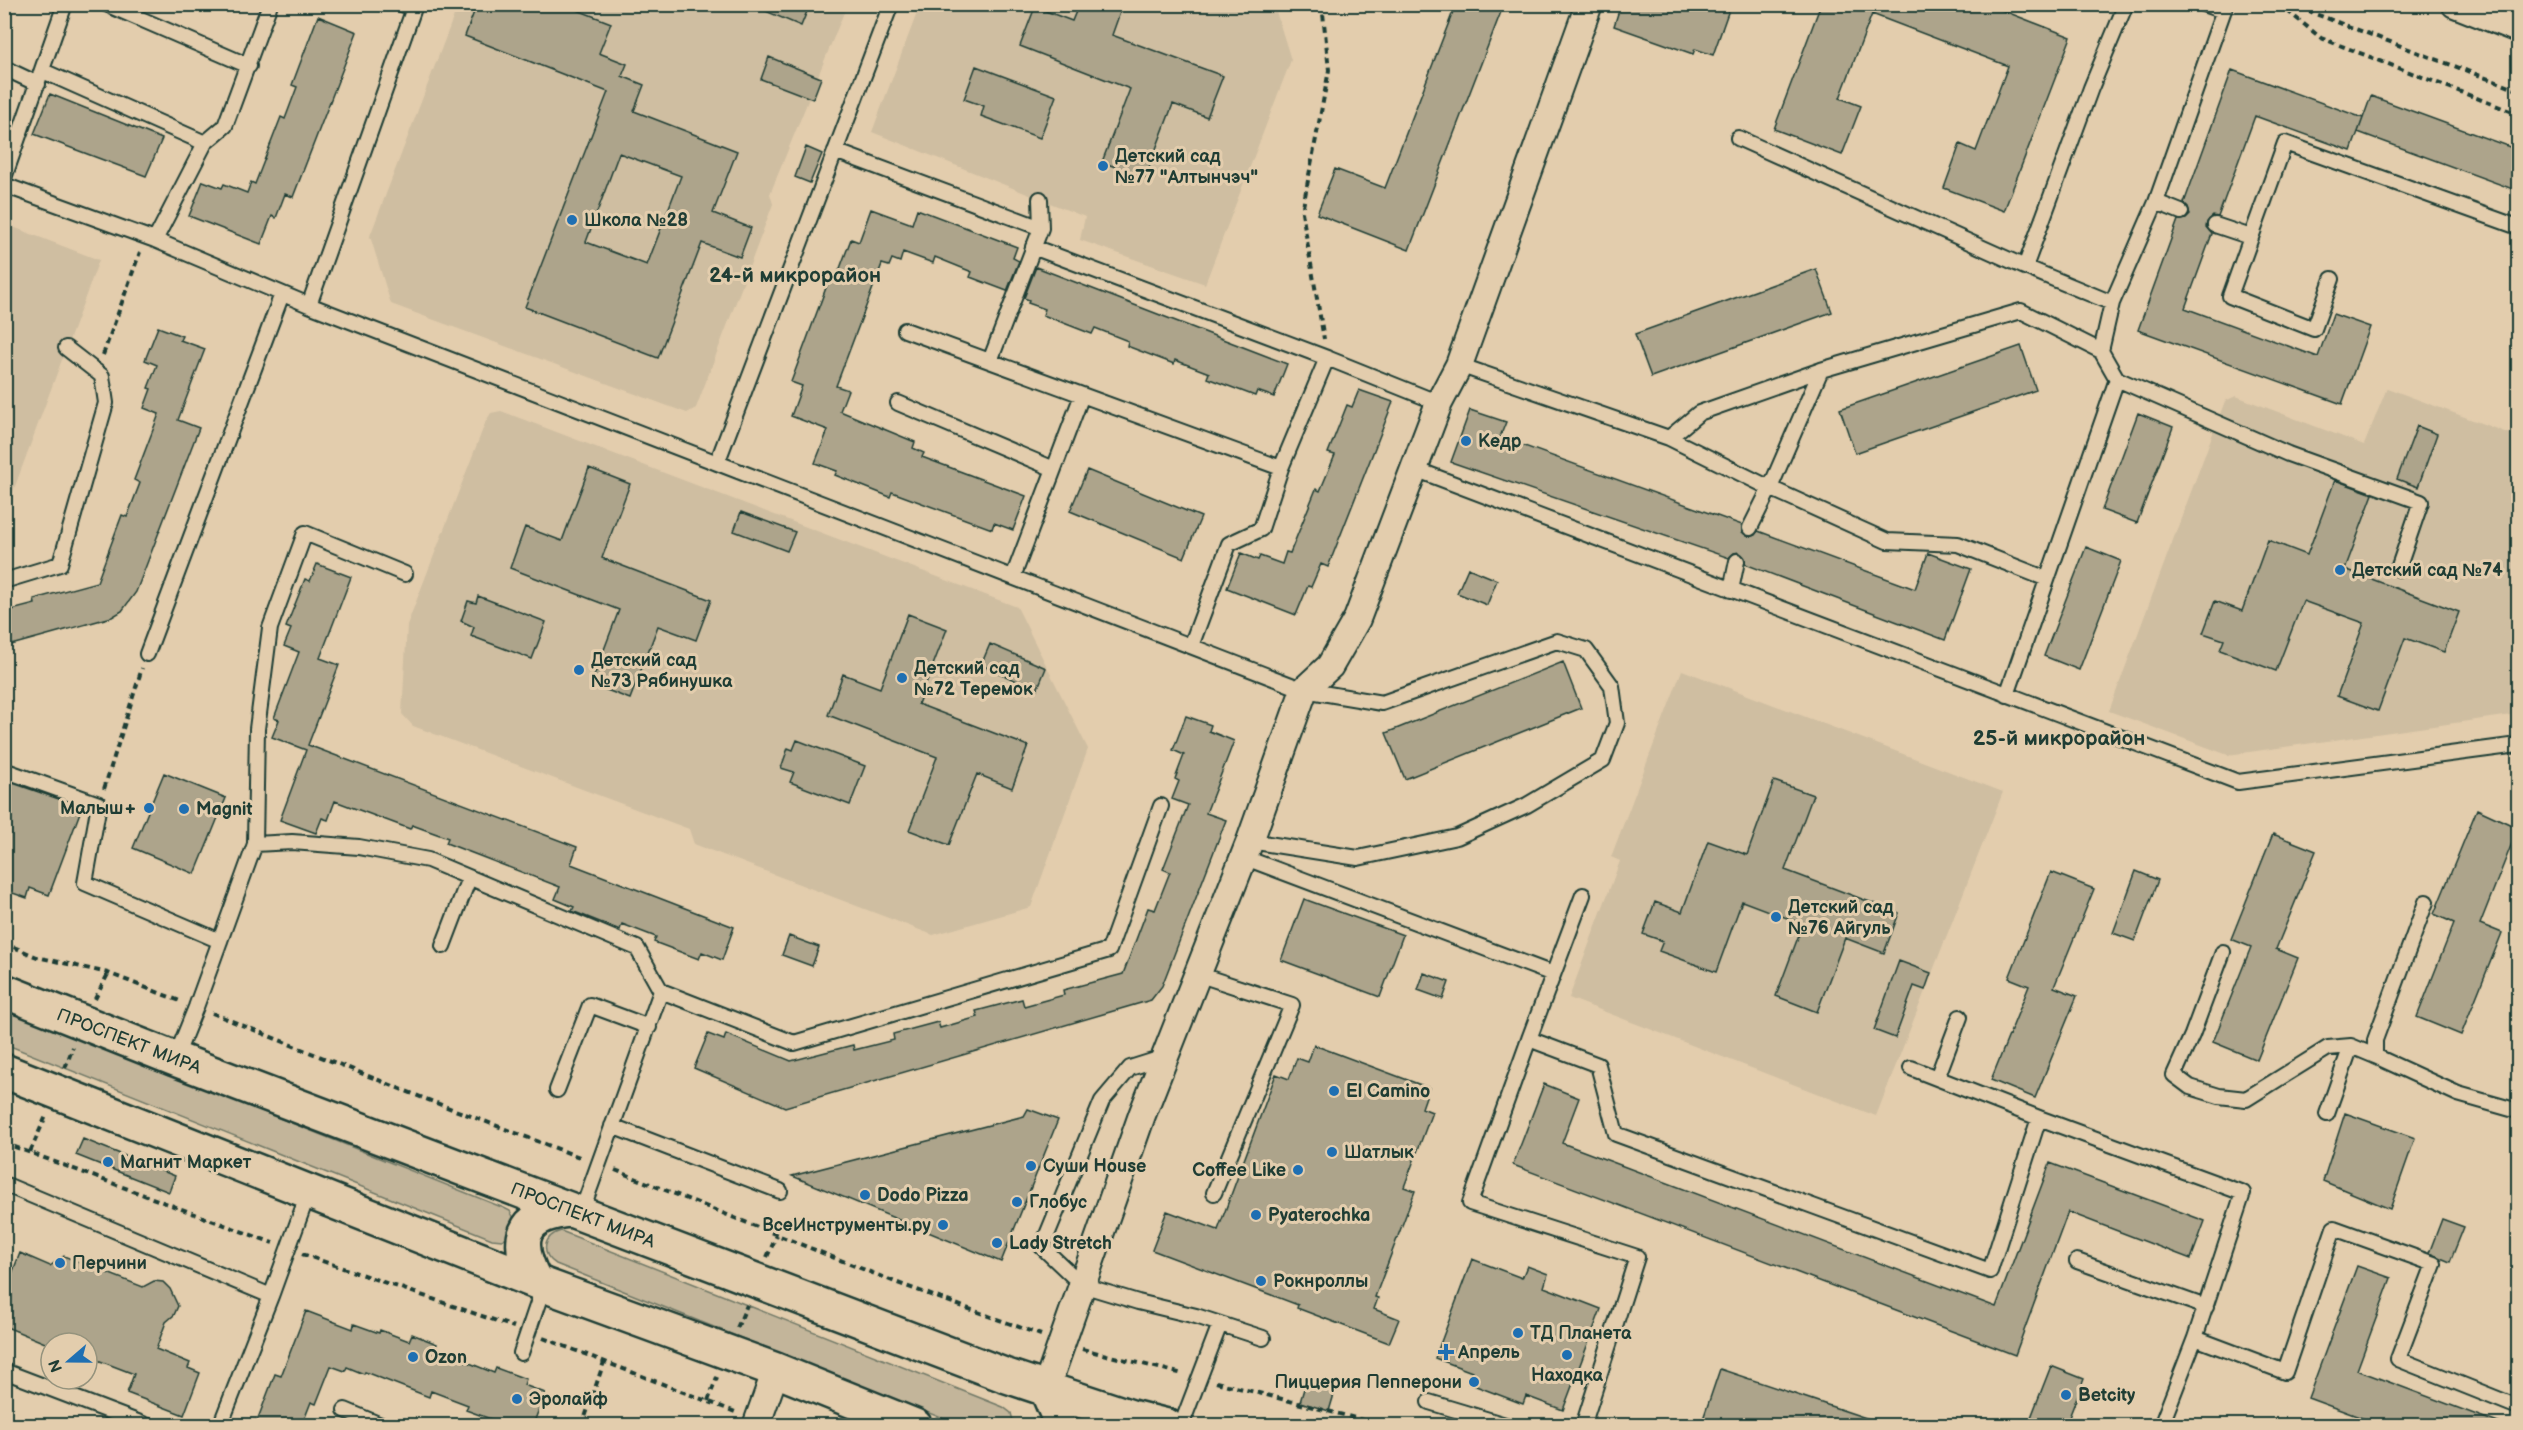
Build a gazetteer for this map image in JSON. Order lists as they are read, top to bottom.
{
  "streets": {
    "main road": ["ПРОСПЕКТ МИРА"]
  },
  "districts": ["24-й микрорайон", "25-й микрорайон"],
  "places": {
    "other": [
      "Детский сад №77 \"Алтынчэч\"",
      "Школа №28",
      "Кедр",
      "Детский сад №74",
      "Детский сад №73 Рябинушка",
      "Детский сад №72 Теремок",
      "Малыш+",
      "Magnit",
      "Детский сад №76 Айгуль",
      "El Camino",
      "Шатлык",
      "Магнит Маркет",
      "Суши House",
      "Coffee Like",
      "Dodo Pizza",
      "Глобус",
      "Pyaterochka",
      "ВсеИнструменты.ру",
      "Lady Stretch",
      "Перчини",
      "Рокнроллы",
      "ТД Планета",
      "Находка",
      "Ozon",
      "Пиццерия Пепперони",
      "Betcity",
      "Эролайф"
    ],
    "health": ["Апрель"]
  },
  "north": "left"
}
